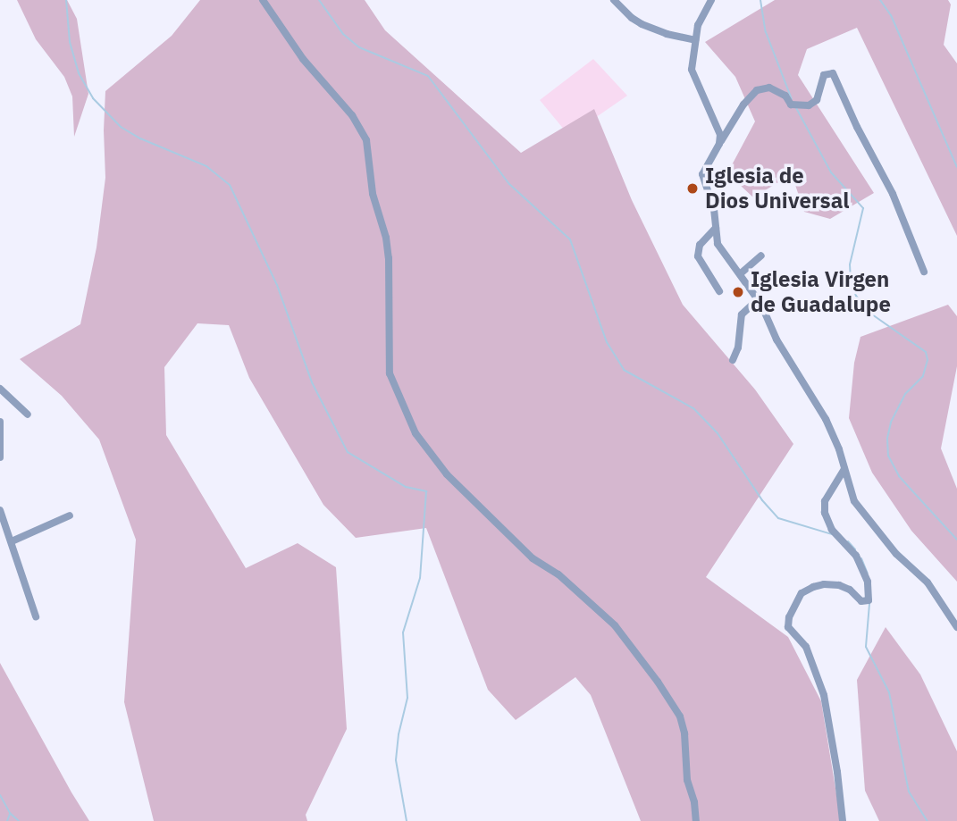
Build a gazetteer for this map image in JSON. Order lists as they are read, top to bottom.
{
  "places": ["Iglesia de Dios Universal", "Iglesia Virgen de Guadalupe"]
}
